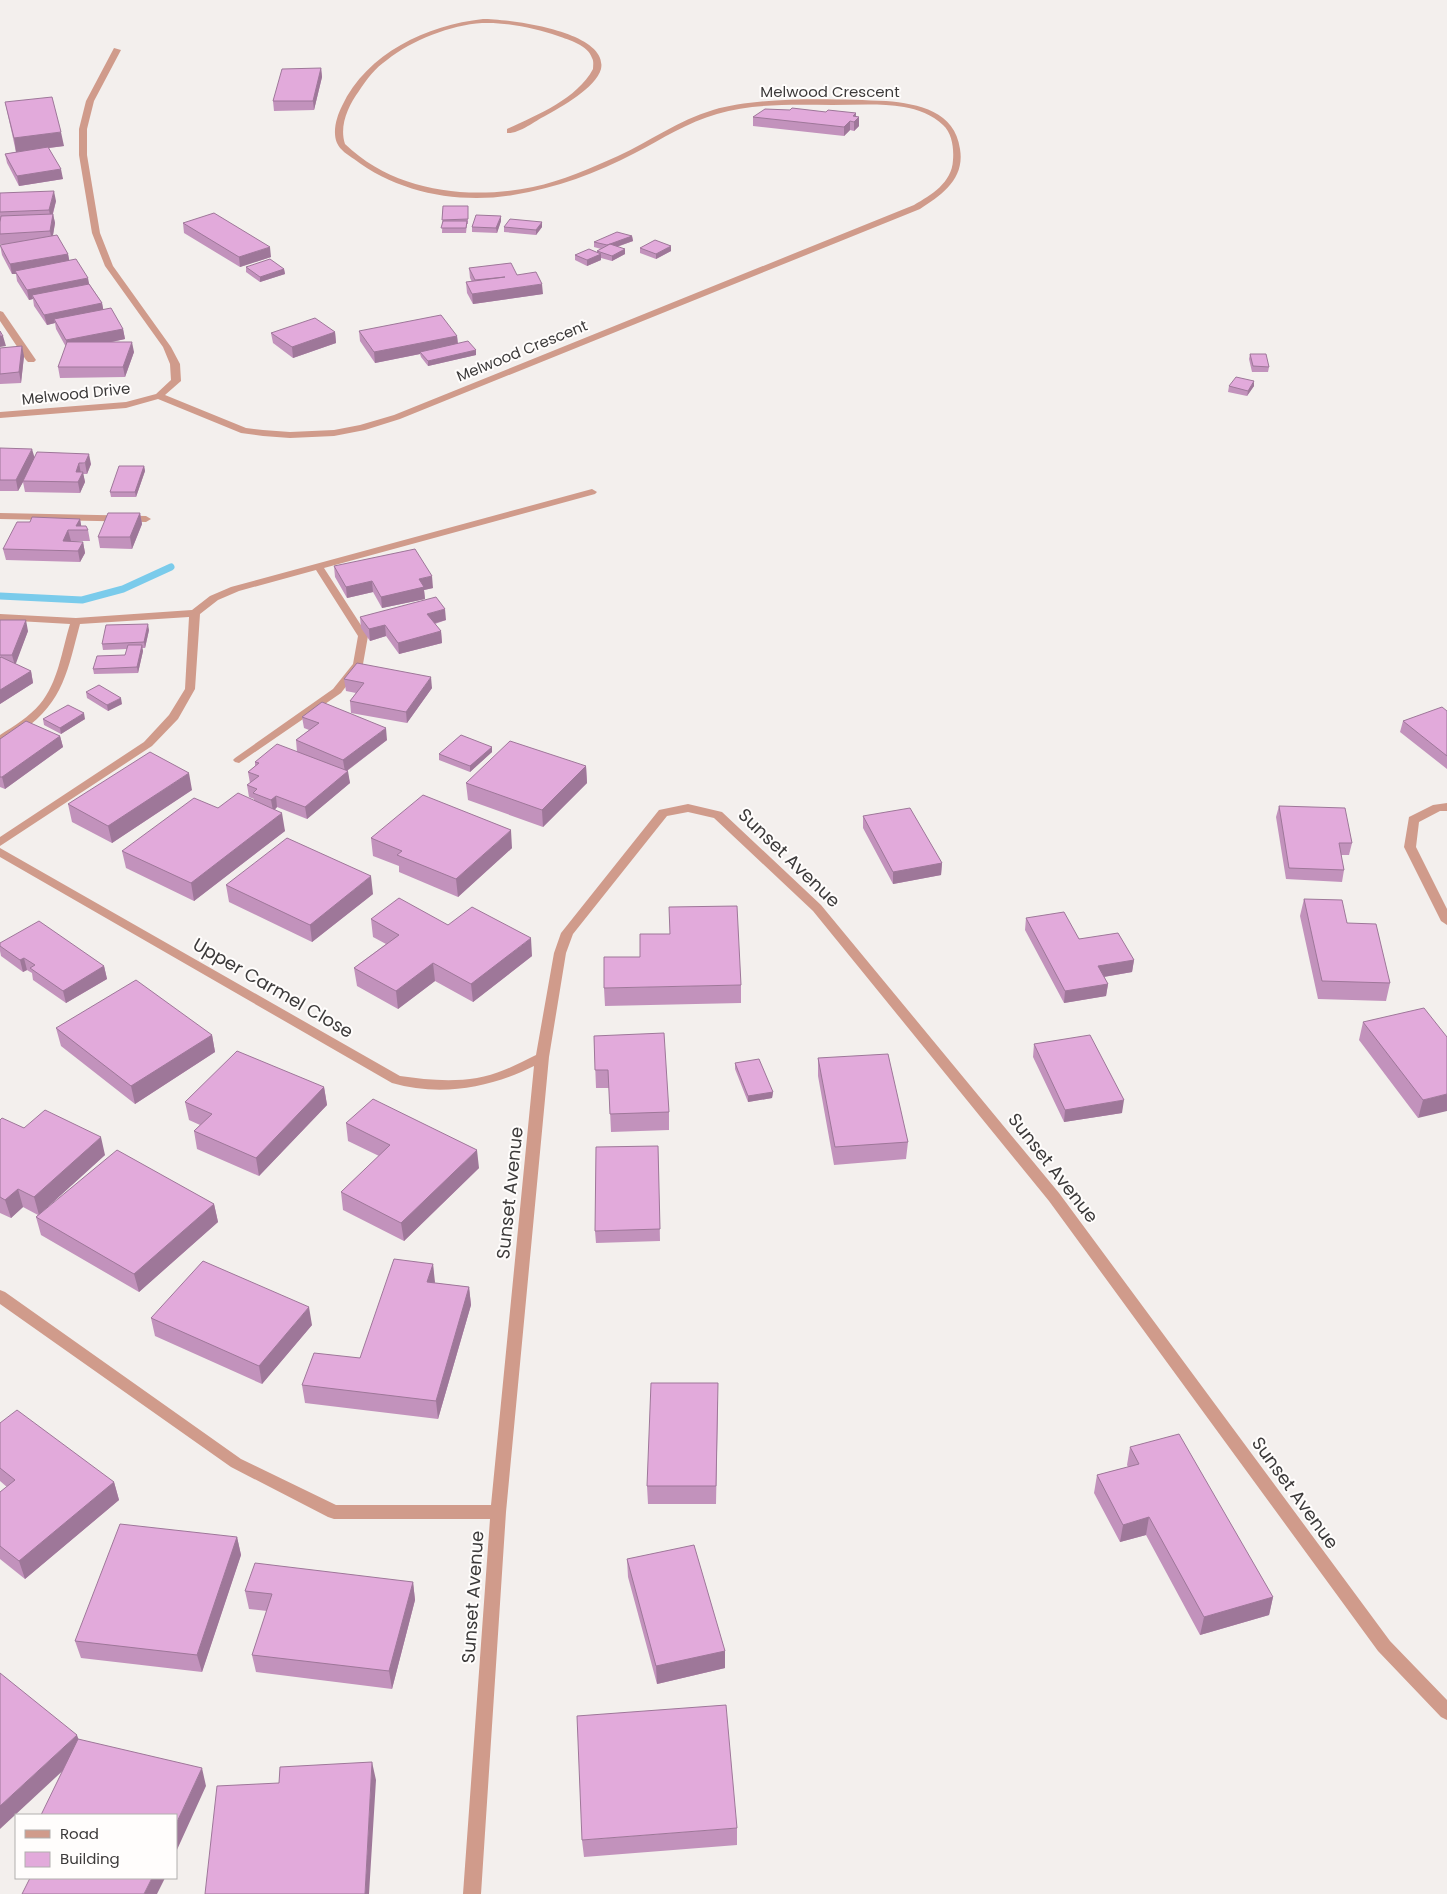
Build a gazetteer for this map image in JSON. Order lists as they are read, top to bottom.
{
  "streets": {
    "street": [
      "Melwood Crescent",
      "Melwood Drive",
      "Sunset Avenue",
      "Upper Carmel Close"
    ]
  },
  "crossings": [
    ["Melwood Crescent", "Melwood Drive"],
    ["Sunset Avenue", "Upper Carmel Close"]
  ],
  "legend": ["Road", "Building"]
}
